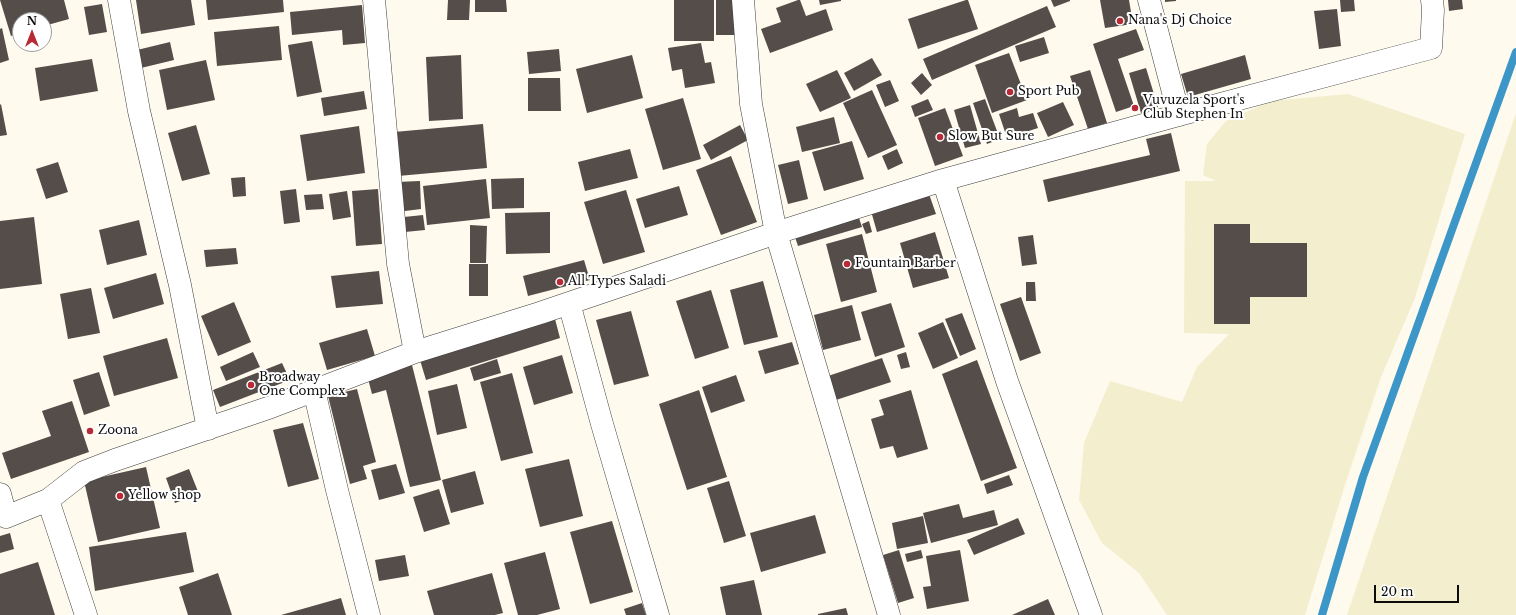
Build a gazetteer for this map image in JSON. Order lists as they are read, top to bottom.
{
  "places": [
    "Nana's Dj Choice",
    "Sport Pub",
    "Vuvuzela Sport's Club Stephen In",
    "Slow But Sure",
    "Fountain Barber",
    "All Types Saladi",
    "Broadway One Complex",
    "Zoona",
    "Yellow shop"
  ],
  "scale_bar": "20 m",
  "north": "top"
}
